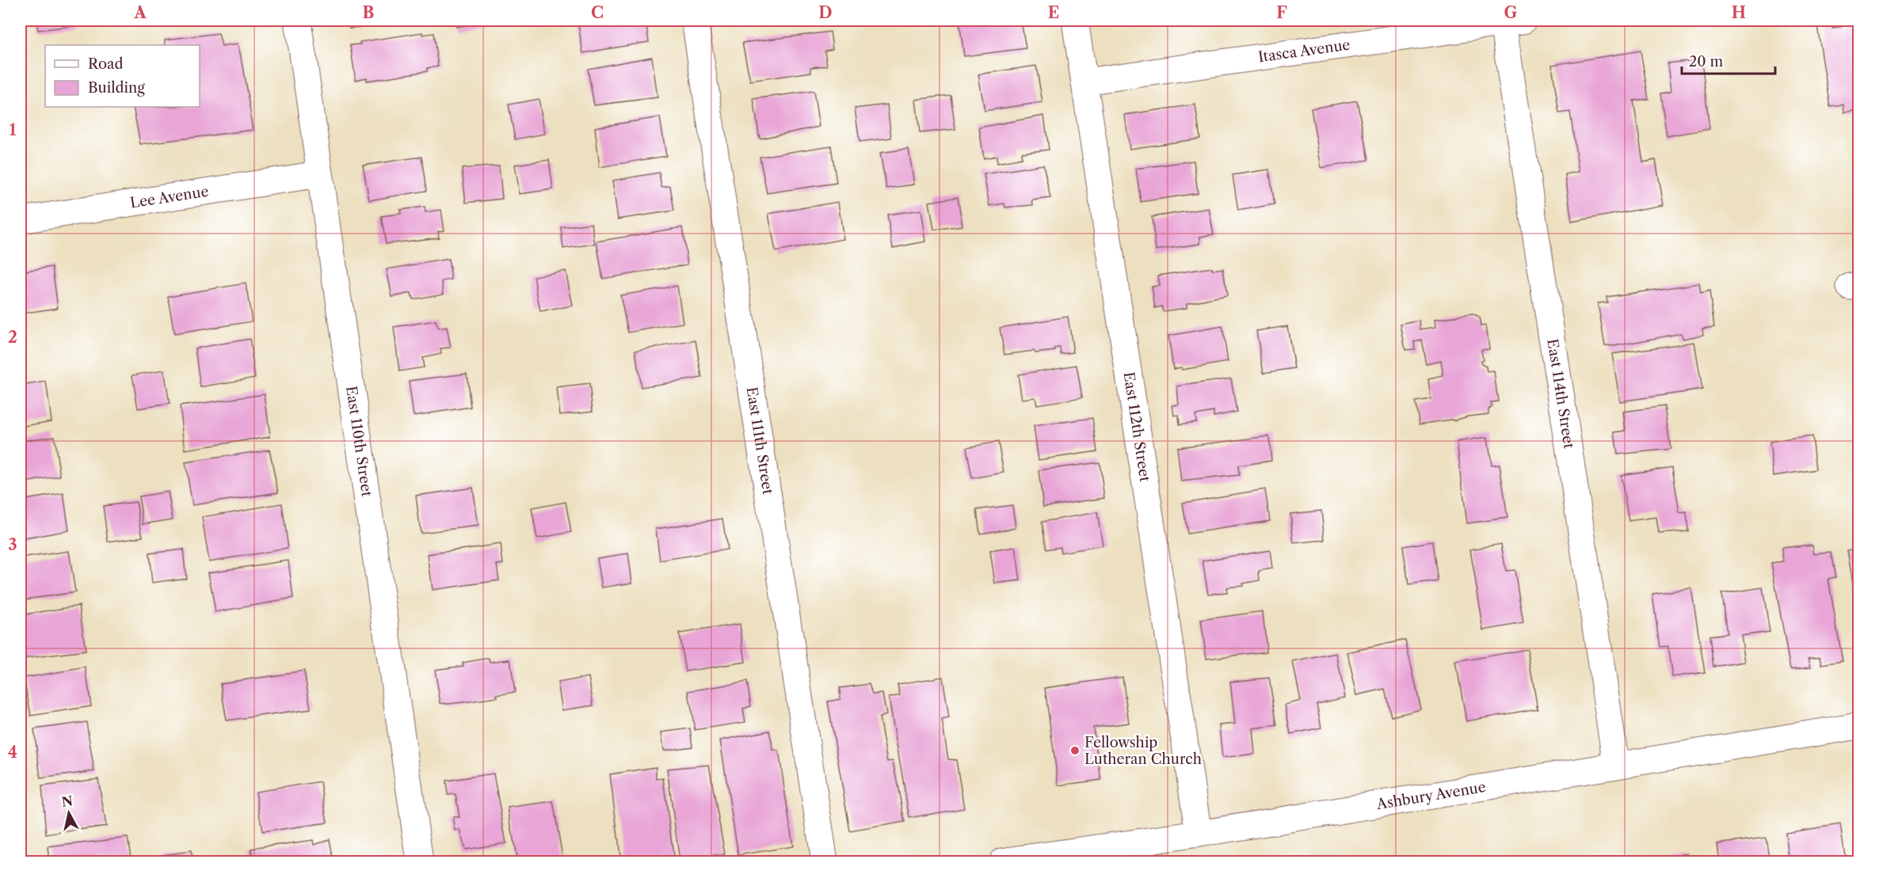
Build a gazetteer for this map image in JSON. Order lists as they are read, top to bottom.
{
  "streets": {
    "street": [
      "Itasca Avenue",
      "Lee Avenue",
      "East 114th Street",
      "East 112th Street",
      "East 110th Street",
      "East 111th Street",
      "Ashbury Avenue"
    ]
  },
  "crossings": [
    ["Itasca Avenue", "East 114th Street"],
    ["Itasca Avenue", "East 112th Street"],
    ["Lee Avenue", "East 110th Street"],
    ["East 114th Street", "Ashbury Avenue"],
    ["East 112th Street", "Ashbury Avenue"]
  ],
  "places": ["Fellowship Lutheran Church"],
  "legend": ["Road", "Building"],
  "scale_bar": "20 m",
  "north": "top",
  "grid": {
    "columns": [
      "A",
      "B",
      "C",
      "D",
      "E",
      "F",
      "G",
      "H"
    ],
    "rows": [
      "1",
      "2",
      "3",
      "4"
    ]
  }
}
